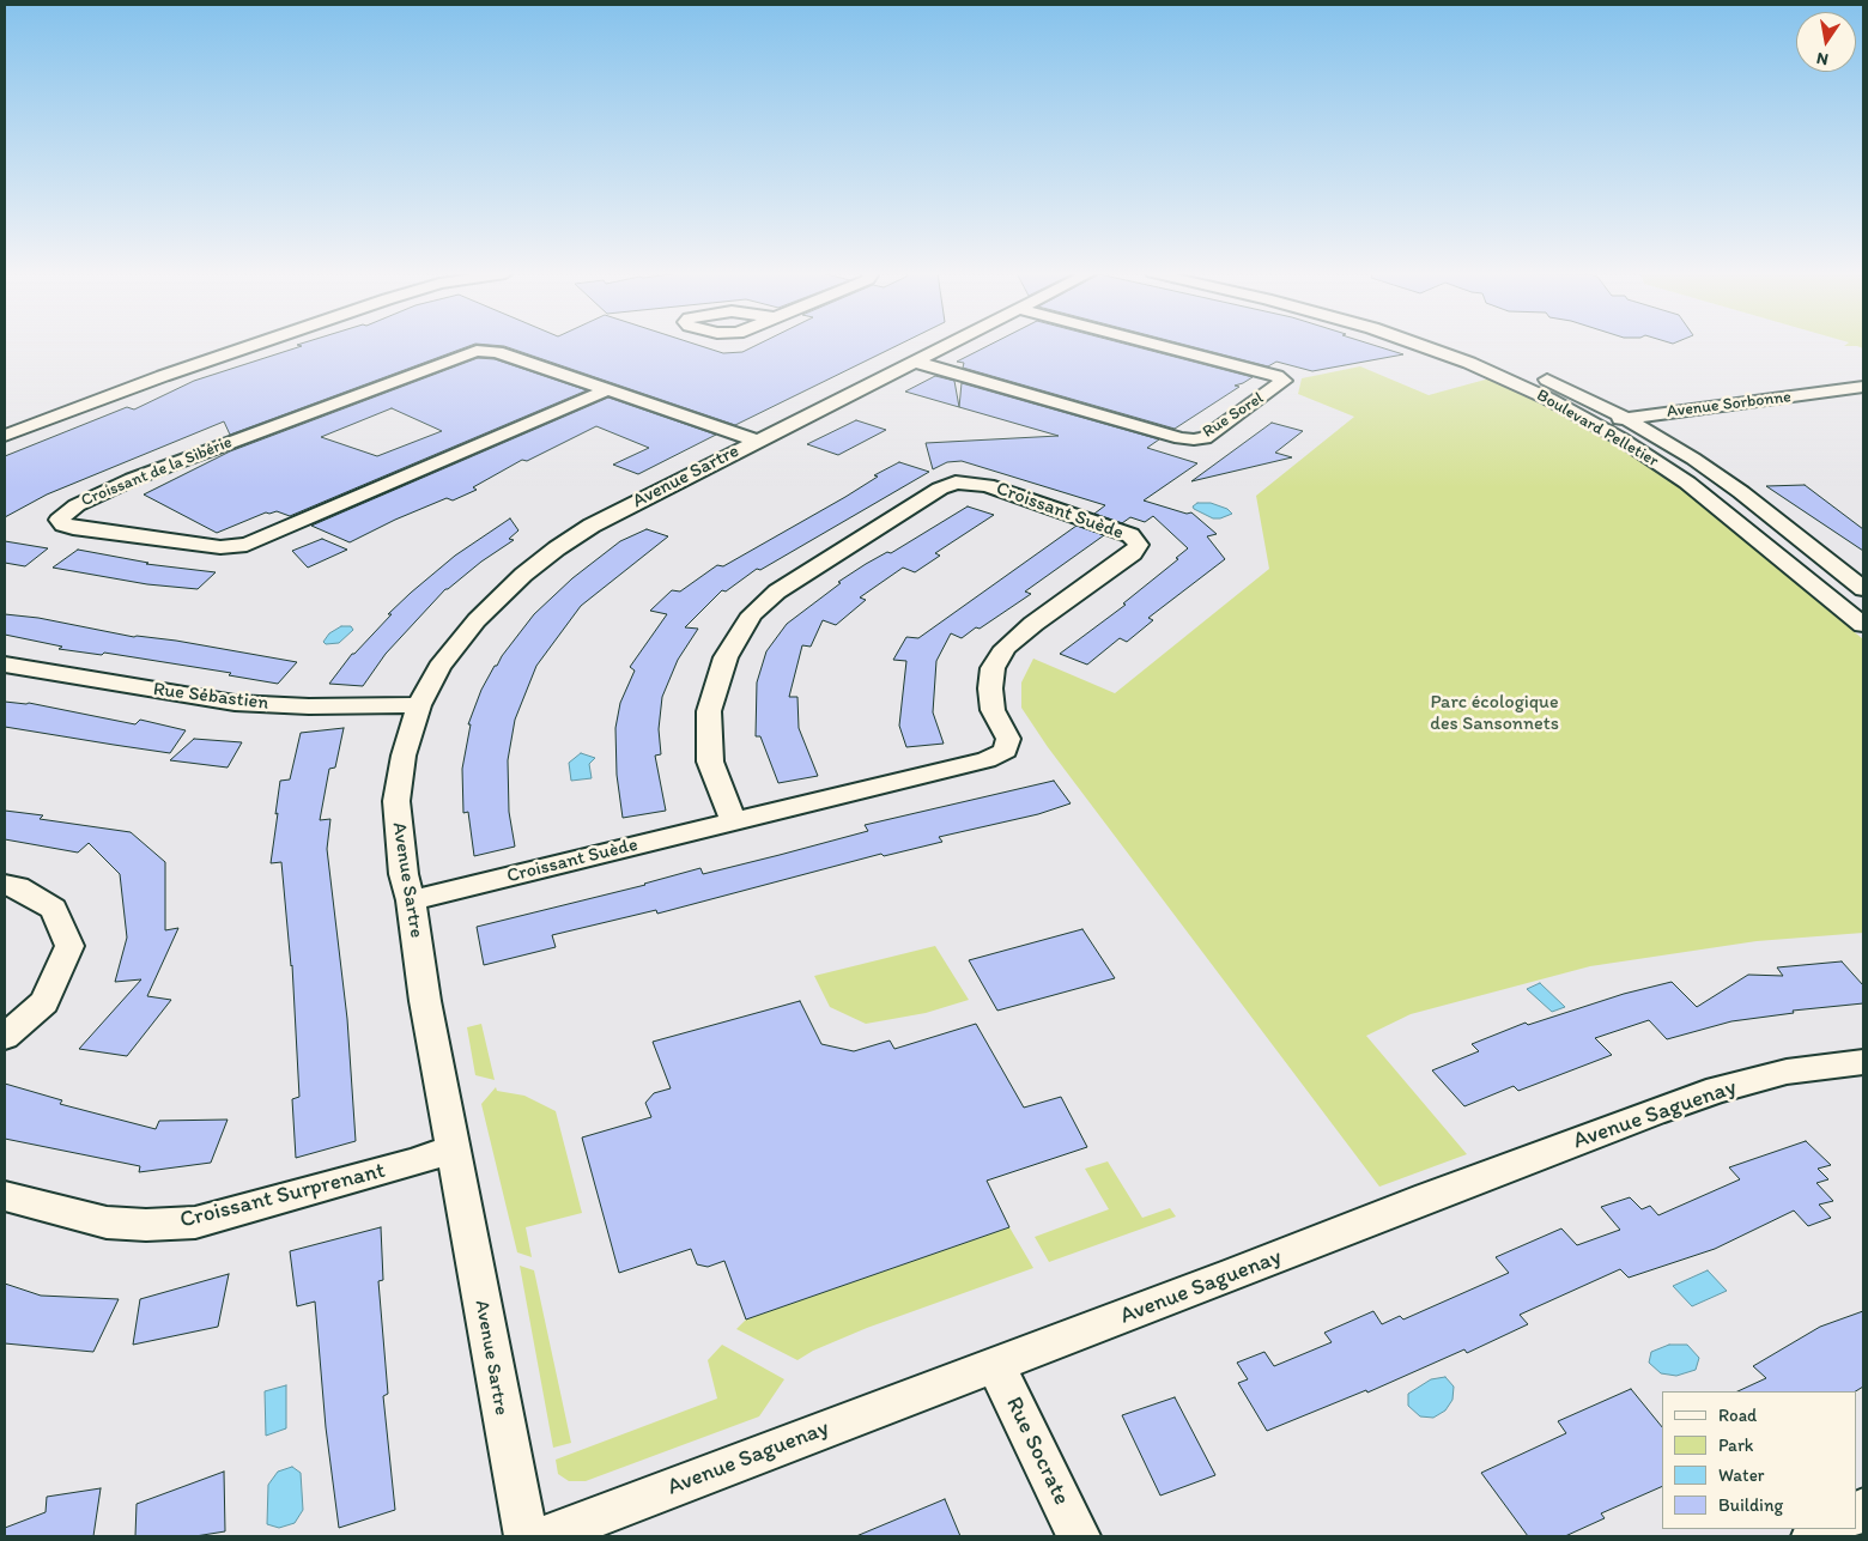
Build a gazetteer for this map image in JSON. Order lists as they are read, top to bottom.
{
  "streets": {
    "street": [
      "Avenue Sorbonne",
      "Rue Sorel",
      "Boulevard Pelletier",
      "Croissant de la Sibérie",
      "Avenue Sartre",
      "Croissant Suède",
      "Rue Sébastien",
      "Avenue Saguenay",
      "Croissant Surprenant",
      "Rue Socrate"
    ]
  },
  "crossings": [
    ["Avenue Sorbonne", "Boulevard Pelletier"],
    ["Rue Sorel", "Avenue Sartre"],
    ["Croissant de la Sibérie", "Avenue Sartre"],
    ["Avenue Sartre", "Croissant Suède"],
    ["Avenue Sartre", "Rue Sébastien"],
    ["Avenue Sartre", "Croissant Surprenant"],
    ["Avenue Saguenay", "Rue Socrate"]
  ],
  "parks": ["Parc écologique des Sansonnets"],
  "legend": [
    "Road",
    "Park",
    "Water",
    "Building"
  ],
  "north": "bottom"
}
